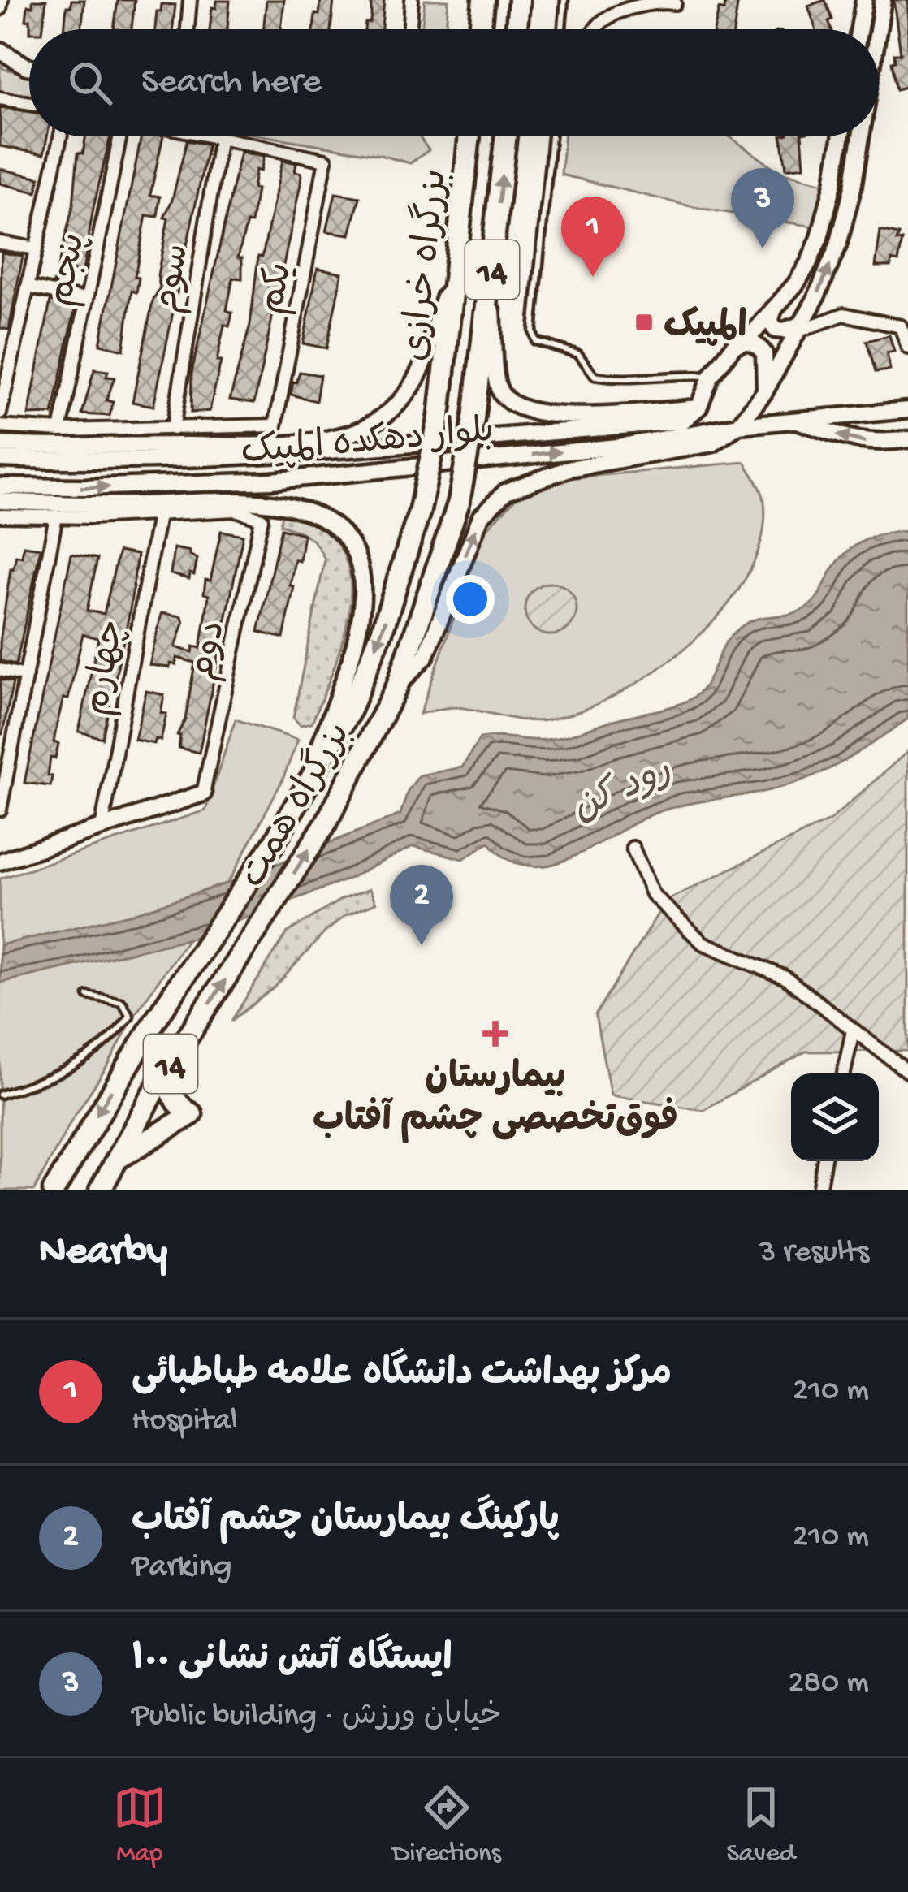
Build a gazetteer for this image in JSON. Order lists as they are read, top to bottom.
{
  "streets": {
    "highway": ["بزرگراه خرازی", "14", "بزرگراه همت"],
    "main road": ["بلوار دهکده المپیک"],
    "street": [
      "پنجم",
      "سوم",
      "یکم",
      "دوم",
      "چهارم"
    ]
  },
  "crossings": [
    ["بزرگراه خرازی", "بزرگراه همت"],
    ["14", "بزرگراه همت"],
    ["سوم", "یکم"],
    ["دوم", "چهارم"]
  ],
  "water": ["رود کن"],
  "places": {
    "transit": ["المپیک"],
    "health": ["بیمارستان فوق‌تخصصی چشم آفتاب"]
  },
  "page": {
    "search": "Search here",
    "pins": ["3", "1", "2"],
    "heading": ["Nearby", "3 results"],
    "list": [
      {
        "mark": "1",
        "name": "مرکز بهداشت دانشگاه علامه طباطبائی",
        "note": "Hospital",
        "value": "210 m"
      },
      {
        "mark": "2",
        "name": "پاركينگ بيمارستان چشم آفتاب",
        "note": "Parking",
        "value": "210 m"
      },
      {
        "mark": "3",
        "name": "ایستگاه آتش نشانی ۱۰۰",
        "note": "Public building · خیابان ورزش",
        "value": "280 m"
      }
    ],
    "nav": ["Map", "Directions", "Saved"]
  }
}
